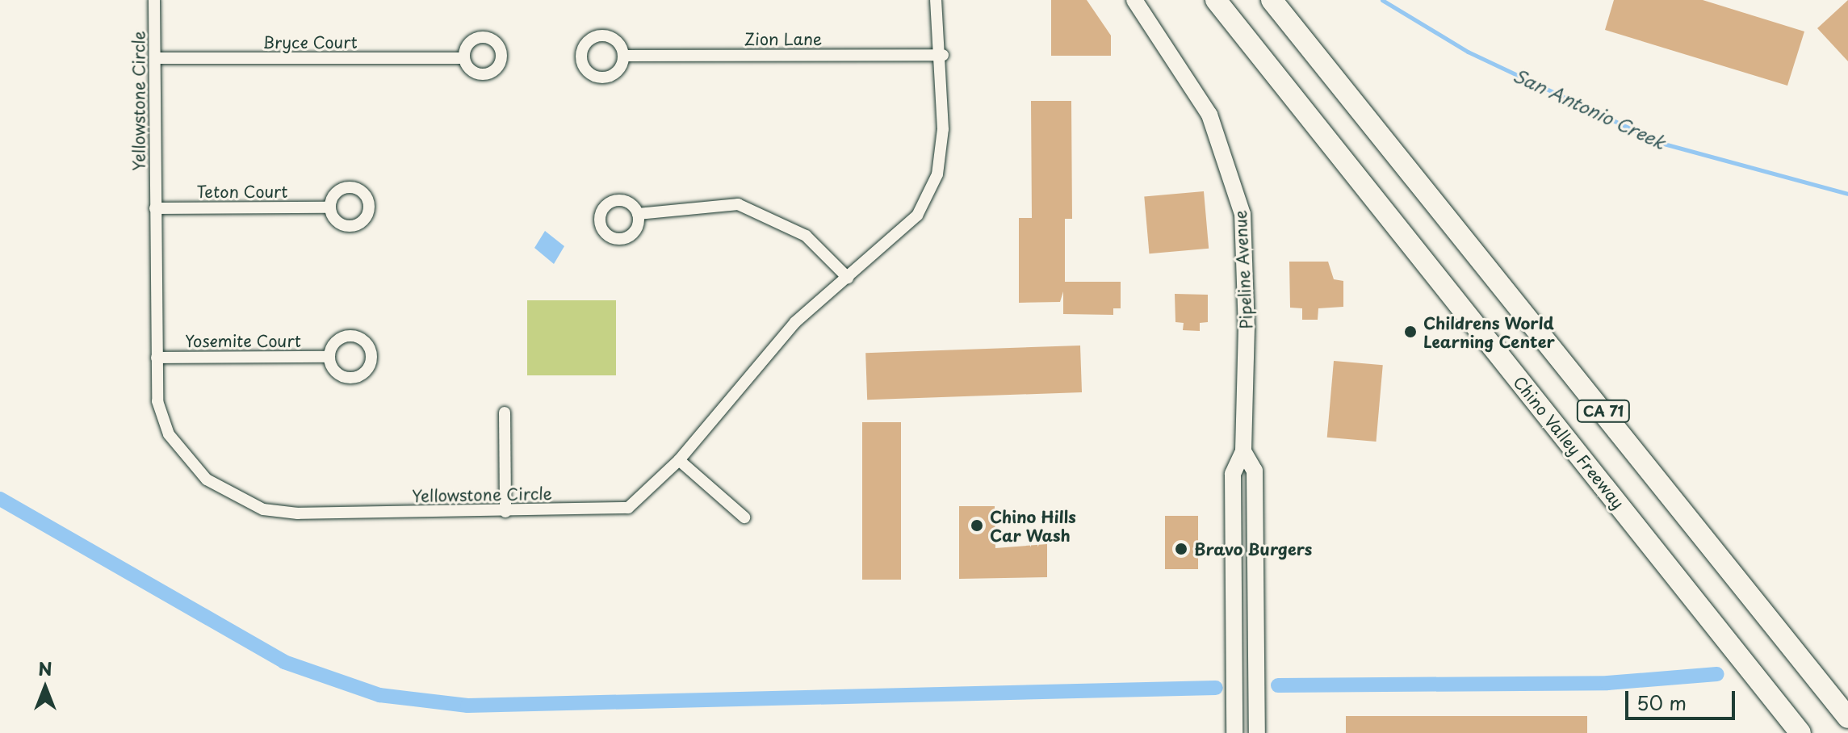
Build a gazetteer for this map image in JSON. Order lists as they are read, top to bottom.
{
  "streets": {
    "highway": ["CA 71", "Chino Valley Freeway"],
    "main road": ["Pipeline Avenue"],
    "street": [
      "Zion Lane",
      "Bryce Court",
      "Yellowstone Circle",
      "Teton Court",
      "Yosemite Court"
    ]
  },
  "crossings": [
    ["Zion Lane", "Yellowstone Circle"],
    ["Bryce Court", "Yellowstone Circle"],
    ["Yellowstone Circle", "Teton Court"],
    ["Yellowstone Circle", "Yosemite Court"]
  ],
  "water": ["San Antonio Creek"],
  "places": ["Childrens World Learning Center", "Chino Hills Car Wash", "Bravo Burgers"],
  "scale_bar": "50 m",
  "north": "top"
}
